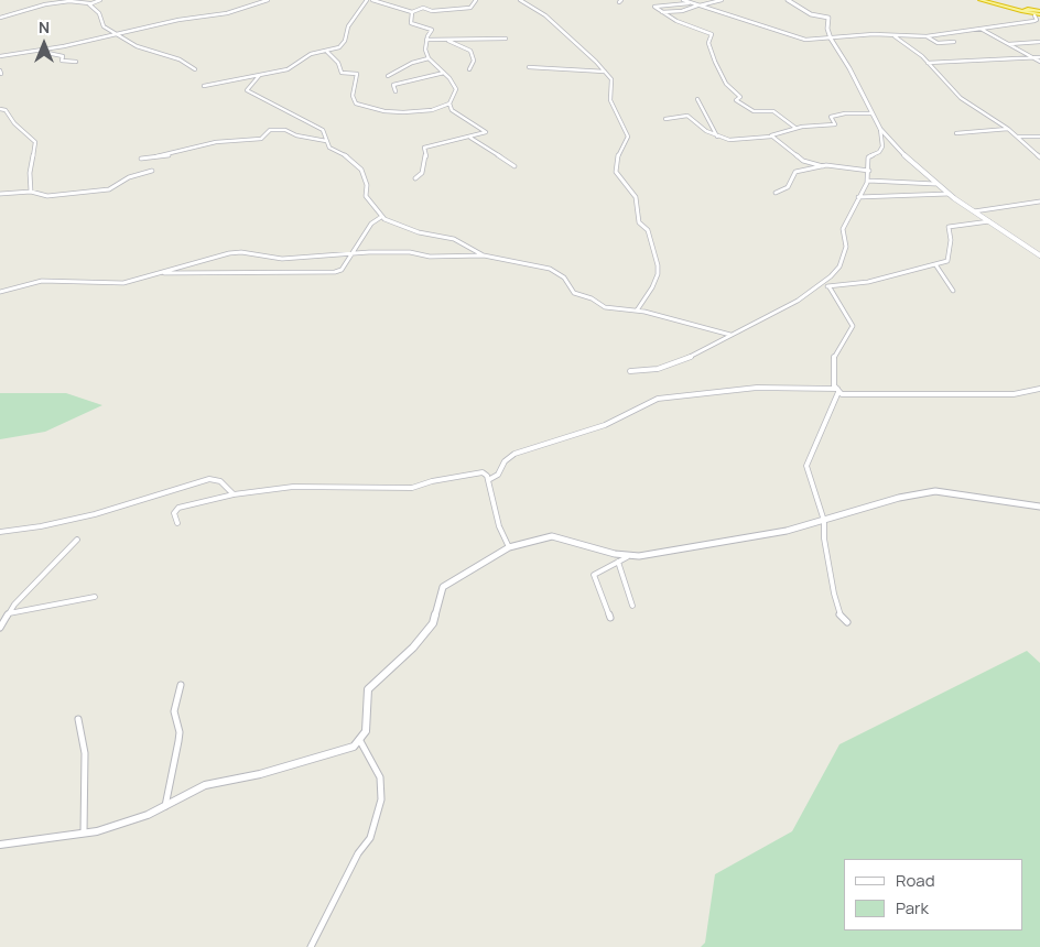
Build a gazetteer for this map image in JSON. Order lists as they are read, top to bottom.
{
  "legend": ["Road", "Park"],
  "north": "top"
}
